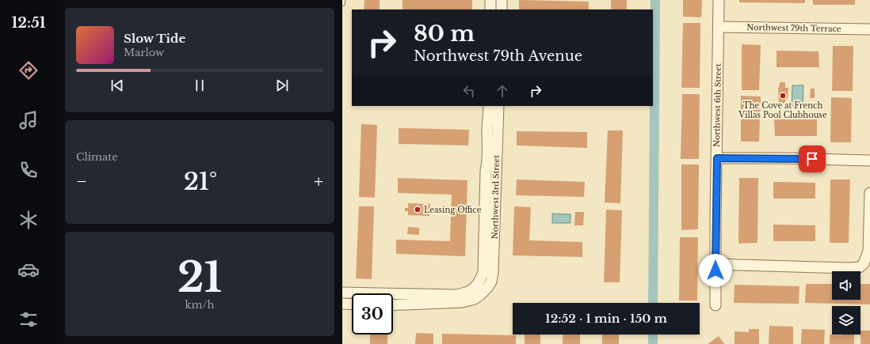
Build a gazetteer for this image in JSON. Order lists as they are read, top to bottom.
{
  "streets": {
    "street": ["Northwest 79th Terrace", "Northwest 6th Street", "Northwest 3rd Street"]
  },
  "crossings": [
    ["Northwest 79th Terrace", "Northwest 6th Street"]
  ],
  "places": ["The Cove at French Villas Pool Clubhouse", "Leasing Office"],
  "page": {
    "tabs": "12:51",
    "turn": ["80 m", "Northwest 79th Avenue"],
    "song": ["Slow Tide", "Marlow"],
    "tile": [
      "Climate",
      ["21", "km/h"]
    ],
    "heat": ["−", "21°", "+"],
    "limit": "30",
    "trip": "12:52 · 1 min · 150 m"
  }
}
